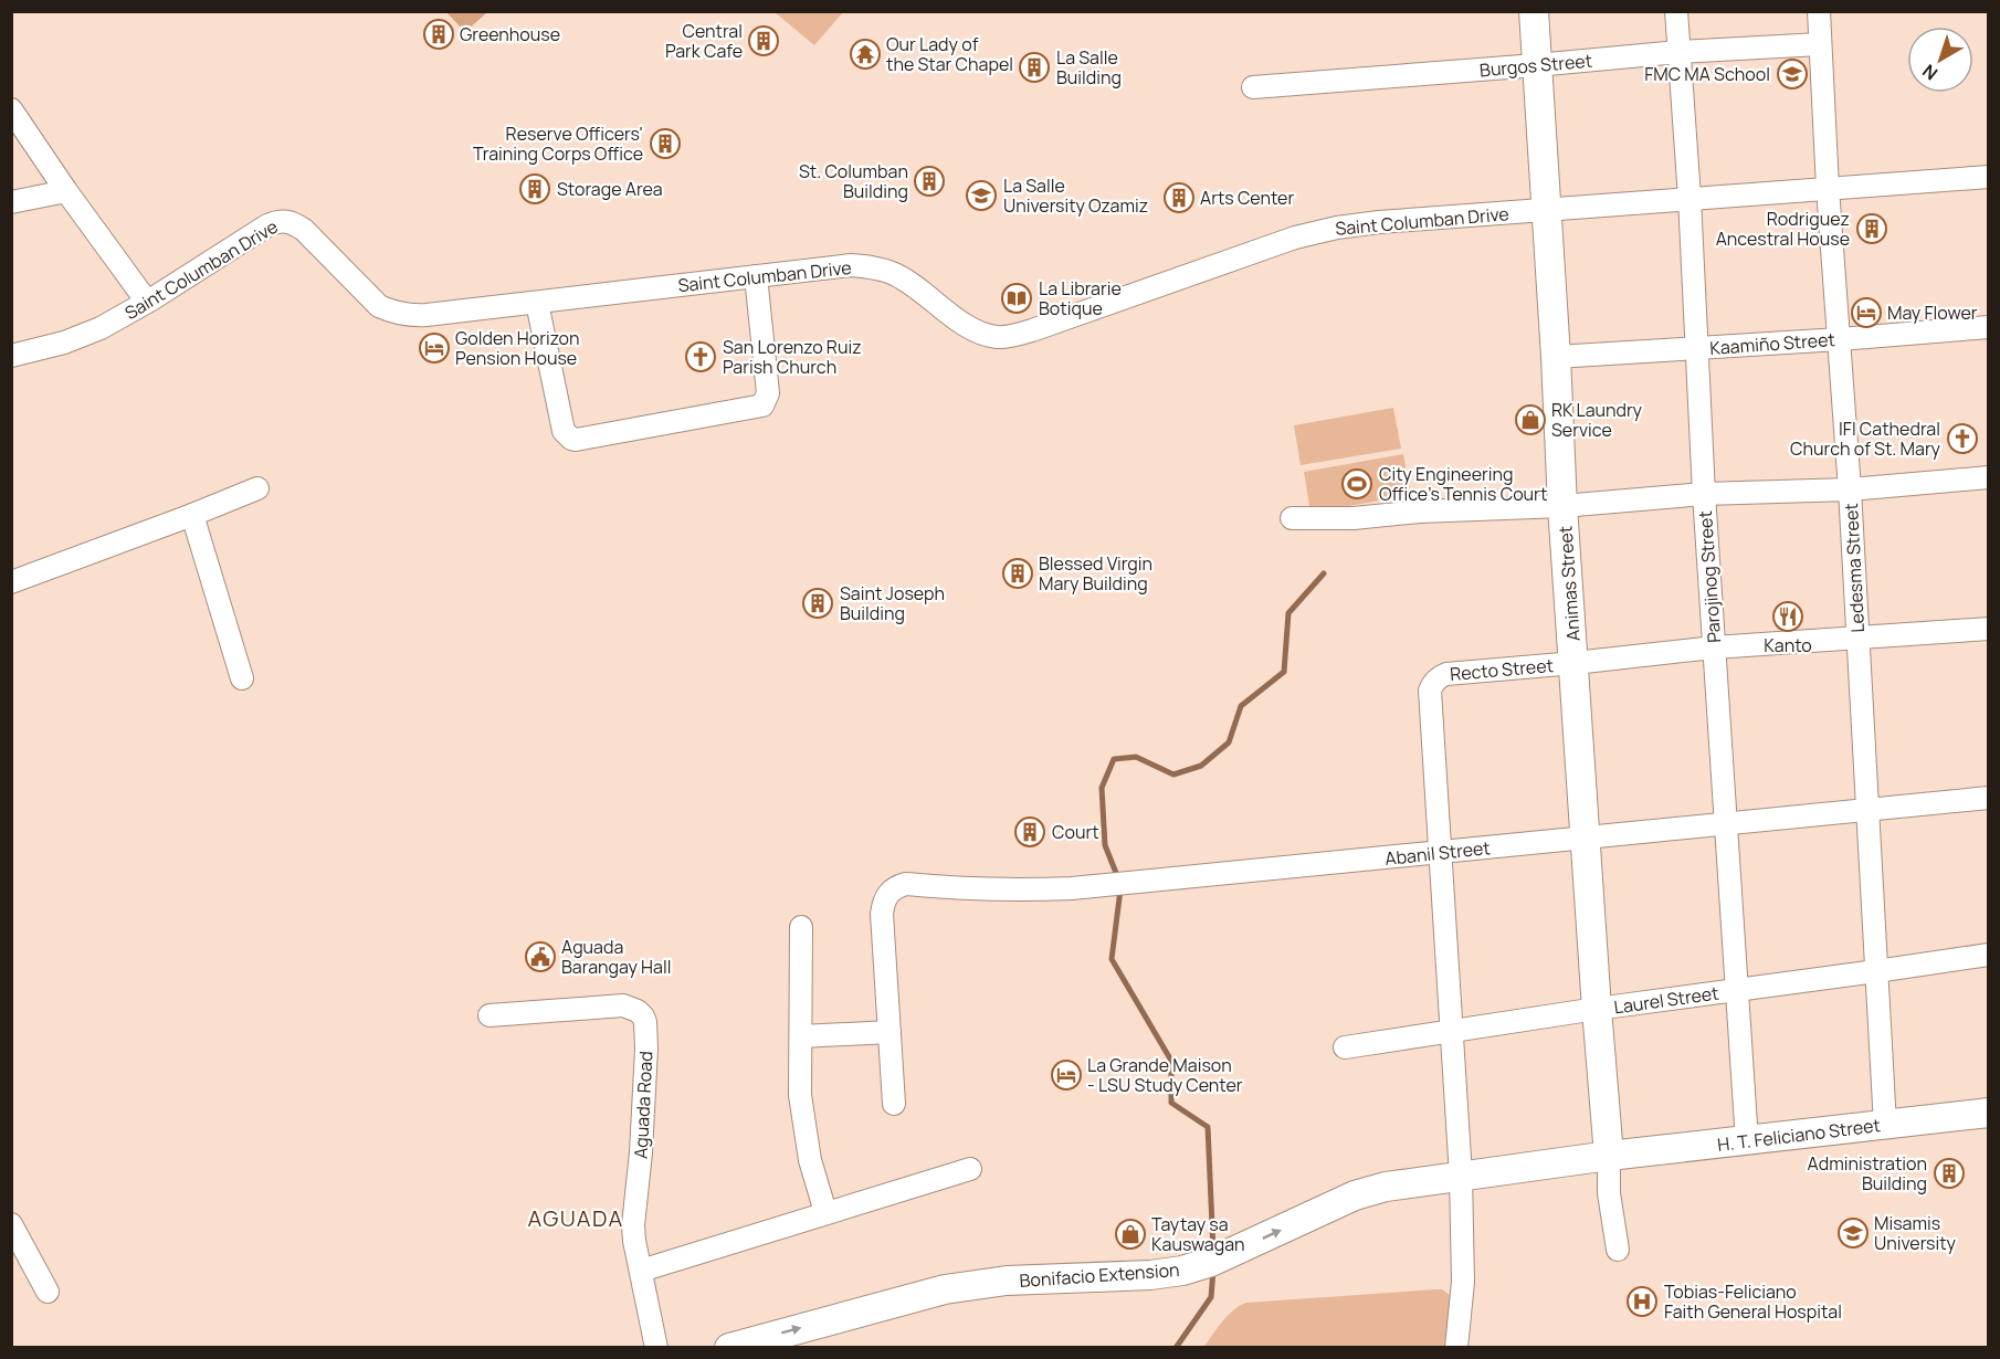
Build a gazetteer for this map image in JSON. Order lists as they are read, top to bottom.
{
  "streets": {
    "street": [
      "Burgos Street",
      "Saint Columban Drive",
      "Kaamiño Street",
      "Ledesma Street",
      "Parojinog Street",
      "Animas Street",
      "Recto Street",
      "Abanil Street",
      "Laurel Street",
      "Aguada Road",
      "H. T. Feliciano Street",
      "Bonifacio Extension"
    ]
  },
  "crossings": [
    ["Burgos Street", "Ledesma Street"],
    ["Burgos Street", "Parojinog Street"],
    ["Burgos Street", "Animas Street"],
    ["Saint Columban Drive", "Ledesma Street"],
    ["Saint Columban Drive", "Parojinog Street"],
    ["Saint Columban Drive", "Animas Street"],
    ["Kaamiño Street", "Ledesma Street"],
    ["Kaamiño Street", "Parojinog Street"],
    ["Kaamiño Street", "Animas Street"],
    ["Ledesma Street", "Recto Street"],
    ["Ledesma Street", "Abanil Street"],
    ["Ledesma Street", "Laurel Street"],
    ["Ledesma Street", "H. T. Feliciano Street"],
    ["Parojinog Street", "Recto Street"],
    ["Parojinog Street", "Abanil Street"],
    ["Parojinog Street", "Laurel Street"],
    ["Parojinog Street", "H. T. Feliciano Street"],
    ["Animas Street", "Recto Street"],
    ["Animas Street", "Abanil Street"],
    ["Animas Street", "Laurel Street"],
    ["Animas Street", "H. T. Feliciano Street"],
    ["Recto Street", "Abanil Street"],
    ["Recto Street", "Laurel Street"],
    ["Recto Street", "H. T. Feliciano Street"],
    ["Recto Street", "Bonifacio Extension"],
    ["H. T. Feliciano Street", "Bonifacio Extension"]
  ],
  "districts": ["AGUADA"],
  "places": {
    "building": [
      "Greenhouse",
      "Central Park Cafe",
      "La Salle Building",
      "Reserve Officers' Training Corps Office",
      "St. Columban Building",
      "Storage Area",
      "Arts Center",
      "Rodriguez Ancestral House",
      "Blessed Virgin Mary Building",
      "Saint Joseph Building",
      "Court",
      "Administration Building"
    ],
    "temple": ["Our Lady of the Star Chapel"],
    "school or university": ["FMC MA School", "La Salle University Ozamiz", "Misamis University"],
    "library": ["La Librarie Botique"],
    "hotel": ["May Flower", "Golden Horizon Pension House", "La Grande Maison - LSU Study Center"],
    "church": ["San Lorenzo Ruiz Parish Church", "IFI Cathedral Church of St. Mary"],
    "shop": ["RK Laundry Service", "Taytay sa Kauswagan"],
    "sports": ["City Engineering Office's Tennis Court"],
    "restaurant": ["Kanto"],
    "public building": ["Aguada Barangay Hall"],
    "hospital": ["Tobias-Feliciano Faith General Hospital"]
  },
  "north": "bottom left"
}
